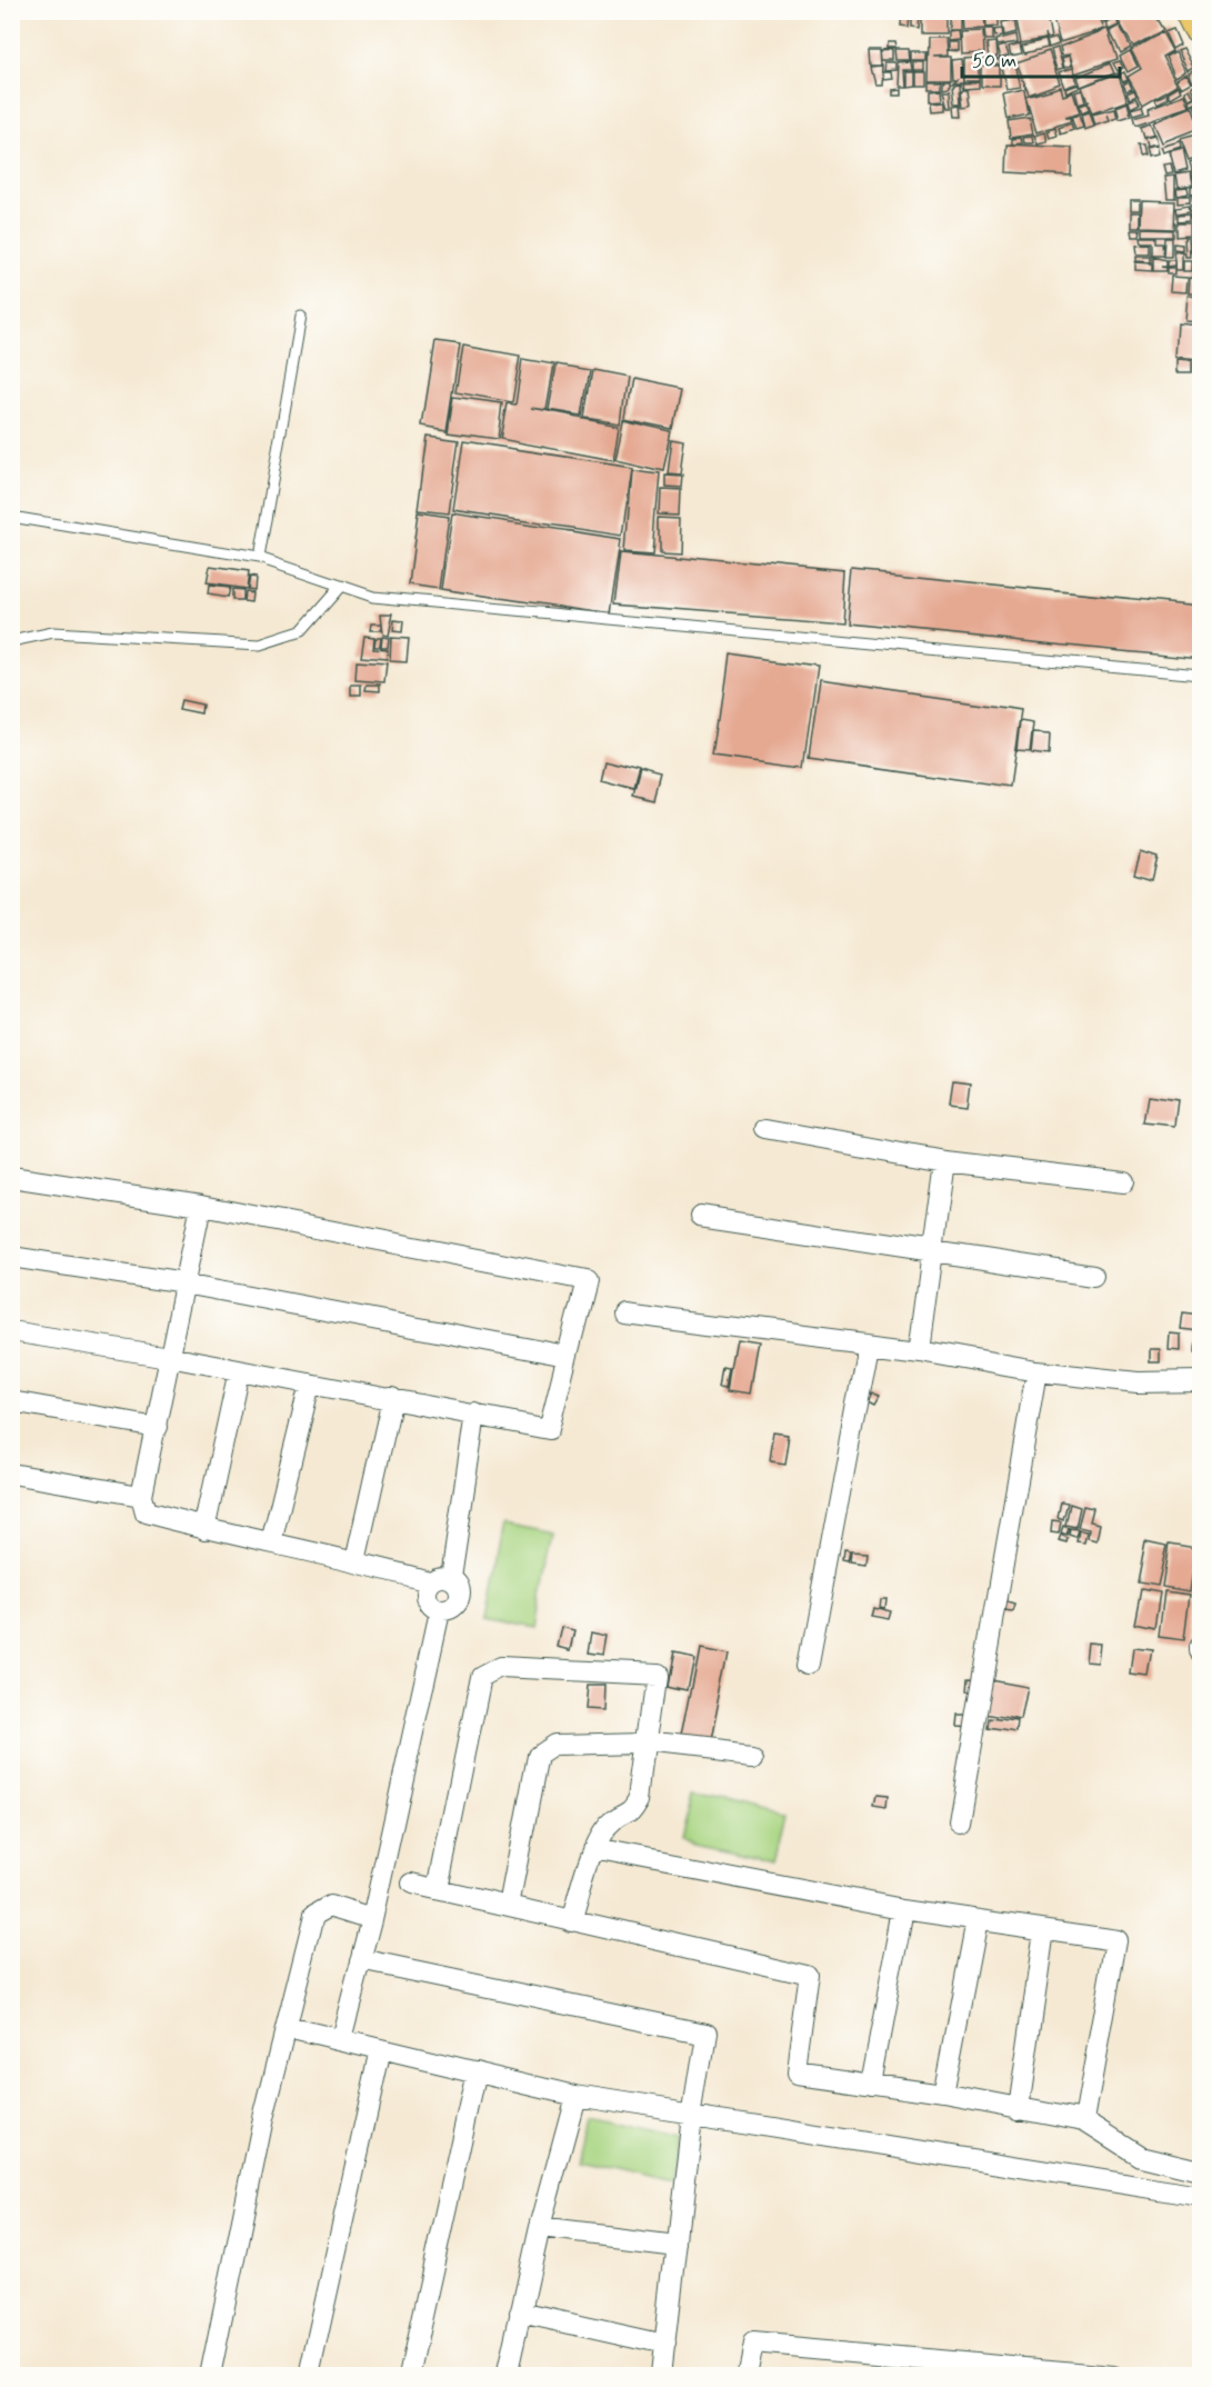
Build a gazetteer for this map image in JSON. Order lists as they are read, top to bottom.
{
  "scale_bar": "50 m"
}
